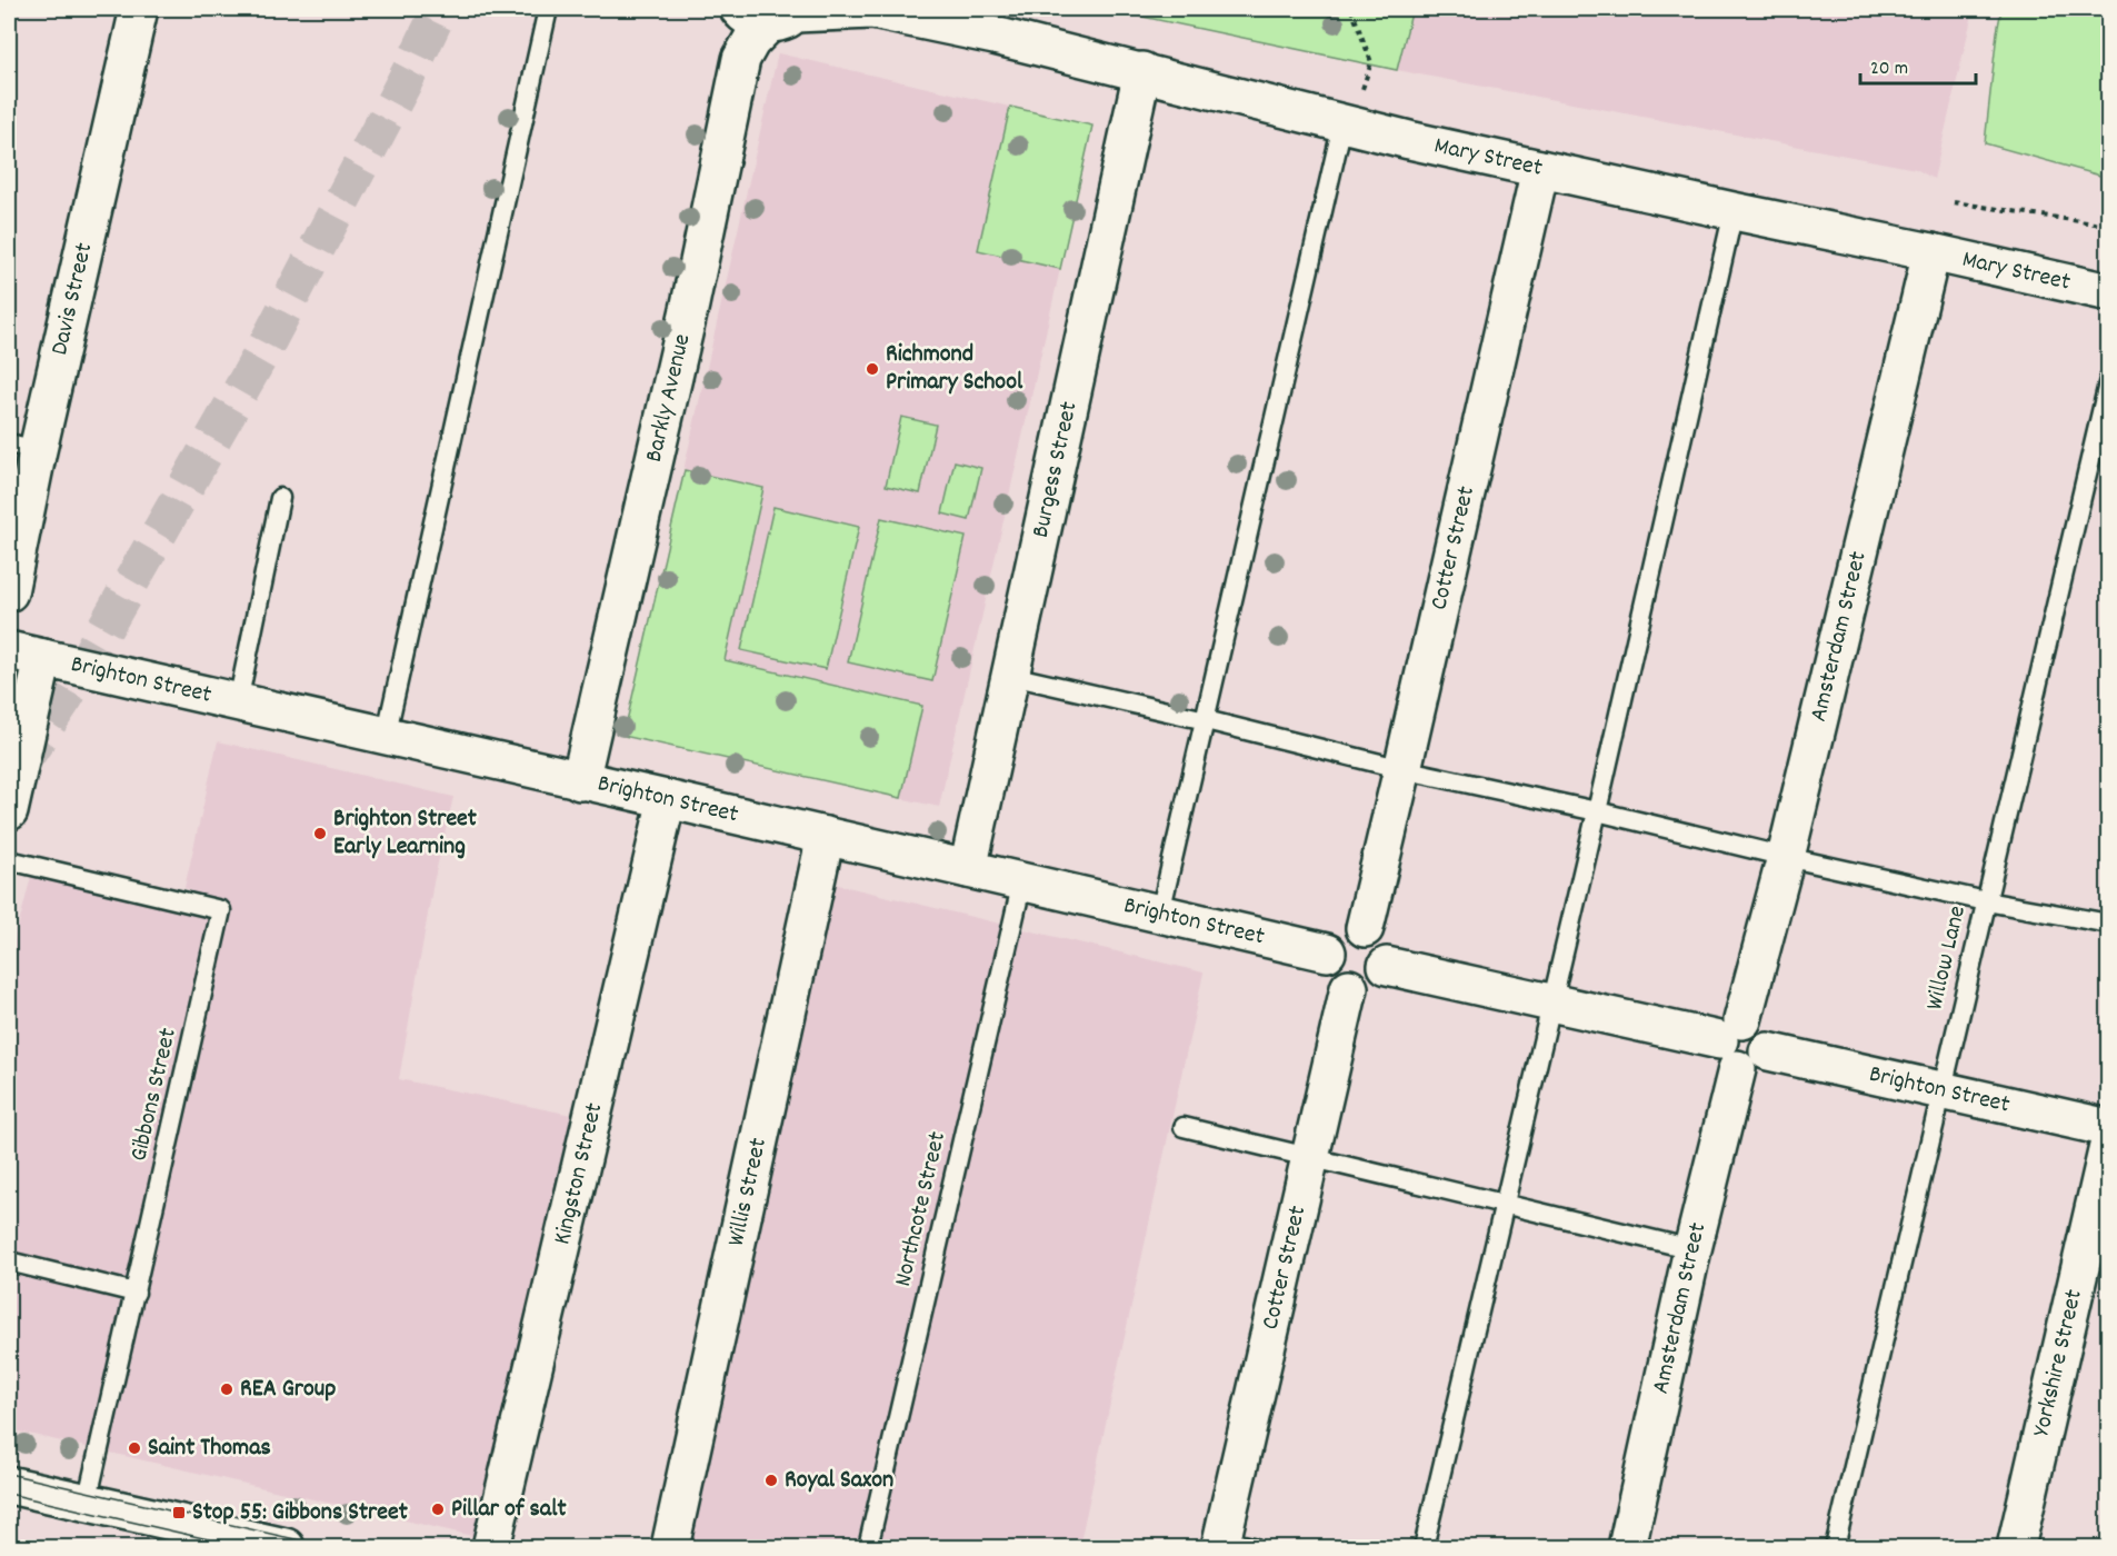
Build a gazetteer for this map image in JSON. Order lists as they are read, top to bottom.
{
  "streets": {
    "street": [
      "Mary Street",
      "Davis Street",
      "Barkly Avenue",
      "Burgess Street",
      "Cotter Street",
      "Amsterdam Street",
      "Brighton Street",
      "Kingston Street",
      "Willis Street",
      "Yorkshire Street"
    ],
    "lane": ["Willow Lane", "Gibbons Street", "Northcote Street"]
  },
  "crossings": [
    ["Mary Street", "Barkly Avenue"],
    ["Mary Street", "Burgess Street"],
    ["Mary Street", "Cotter Street"],
    ["Mary Street", "Amsterdam Street"],
    ["Barkly Avenue", "Brighton Street"],
    ["Burgess Street", "Brighton Street"],
    ["Cotter Street", "Brighton Street"],
    ["Amsterdam Street", "Brighton Street"],
    ["Brighton Street", "Willow Lane"],
    ["Brighton Street", "Kingston Street"],
    ["Brighton Street", "Willis Street"],
    ["Brighton Street", "Northcote Street"]
  ],
  "places": {
    "other": [
      "Richmond Primary School",
      "Brighton Street Early Learning",
      "REA Group",
      "Saint Thomas",
      "Royal Saxon",
      "Pillar of salt"
    ],
    "transit": ["Stop 55: Gibbons Street"]
  },
  "scale_bar": "20 m"
}
